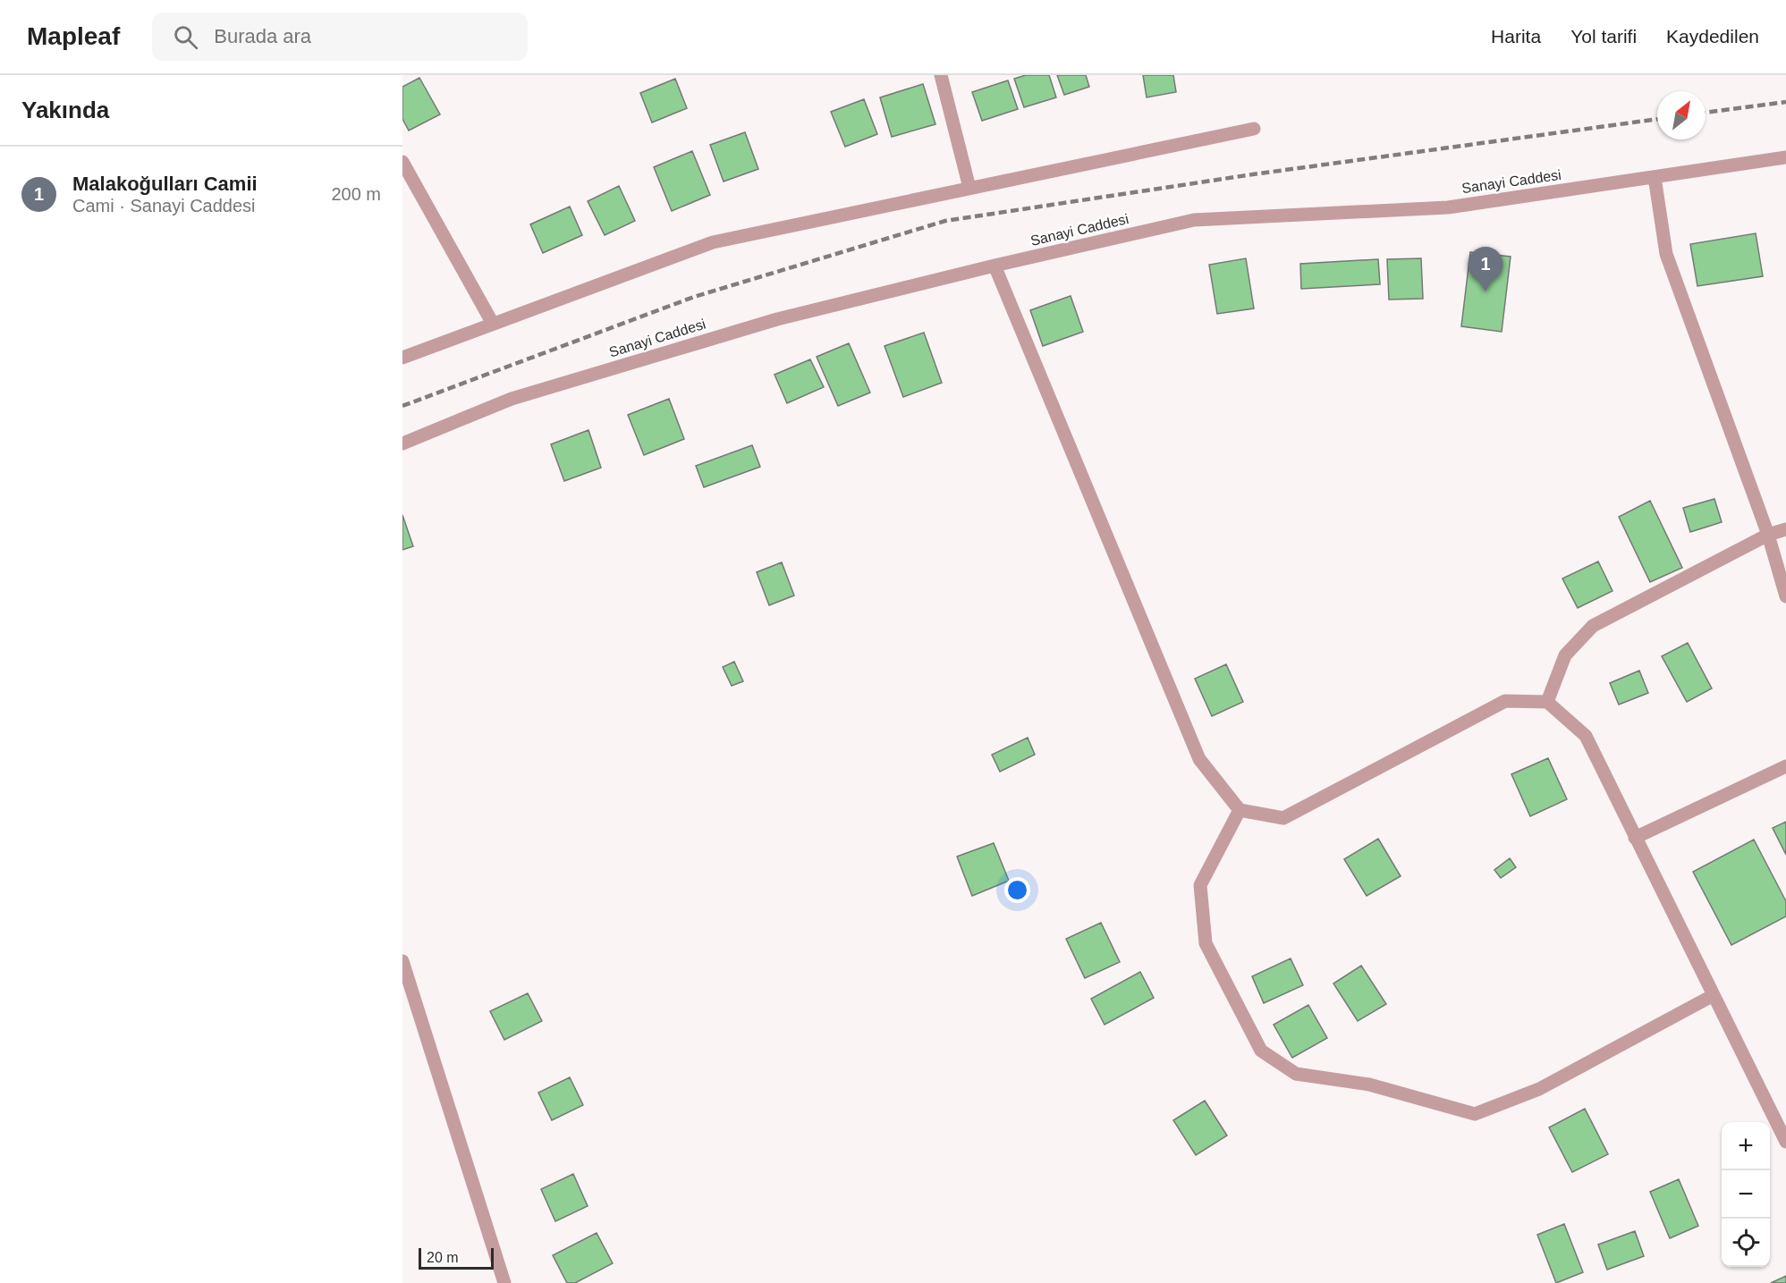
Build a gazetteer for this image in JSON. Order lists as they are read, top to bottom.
{
  "streets": {
    "street": ["Sanayi Caddesi"]
  },
  "scale_bar": "20 m",
  "north": "top right",
  "page": {
    "header": "Mapleaf",
    "search": "Burada ara",
    "nav": ["Harita", "Yol tarifi", "Kaydedilen"],
    "heading": "Yakında",
    "list": [
      {
        "mark": "1",
        "name": "Malakoğulları Camii",
        "note": "Cami · Sanayi Caddesi",
        "value": "200 m"
      }
    ],
    "pins": "1",
    "map_buttons": ["+", "−"],
    "scale": "20 m"
  }
}
